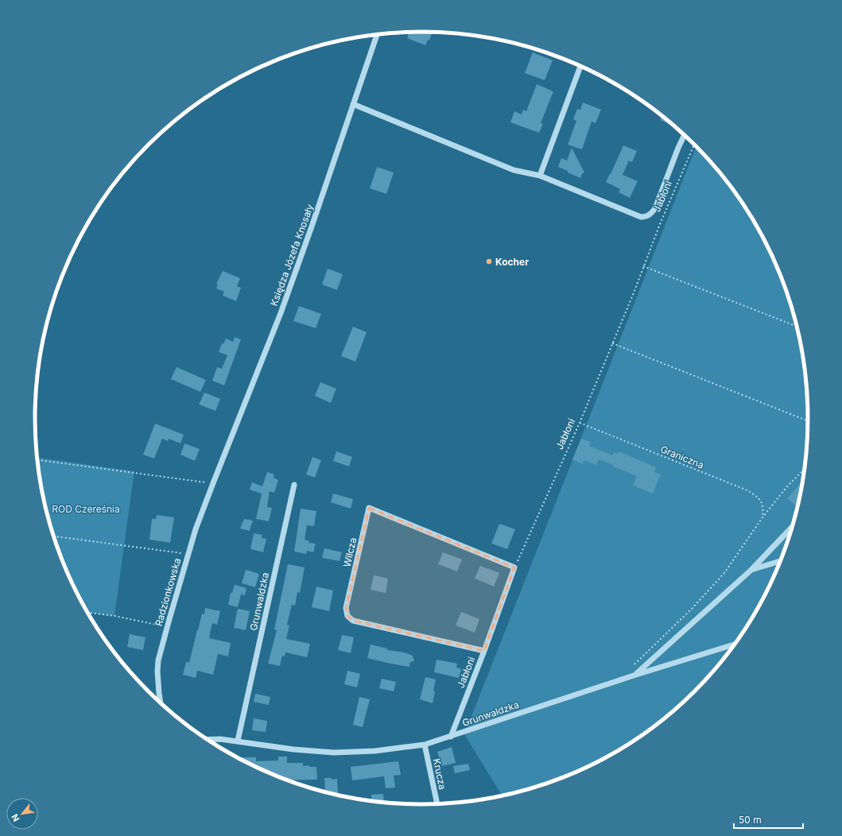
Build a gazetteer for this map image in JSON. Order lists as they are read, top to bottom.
{
  "streets": {
    "street": [
      "Jabłoni",
      "Księdza Józefa Knosały",
      "Wilcza",
      "Radzionkowska",
      "Grunwaldzka",
      "Krucza"
    ],
    "path": ["Graniczna"]
  },
  "crossings": [
    ["Jabłoni", "Graniczna"],
    ["Jabłoni", "Wilcza"],
    ["Jabłoni", "Grunwaldzka"],
    ["Księdza Józefa Knosały", "Radzionkowska"],
    ["Grunwaldzka", "Krucza"]
  ],
  "parks": ["ROD Czereśnia"],
  "places": ["Kocher"],
  "scale_bar": "50 m",
  "north": "bottom left"
}
